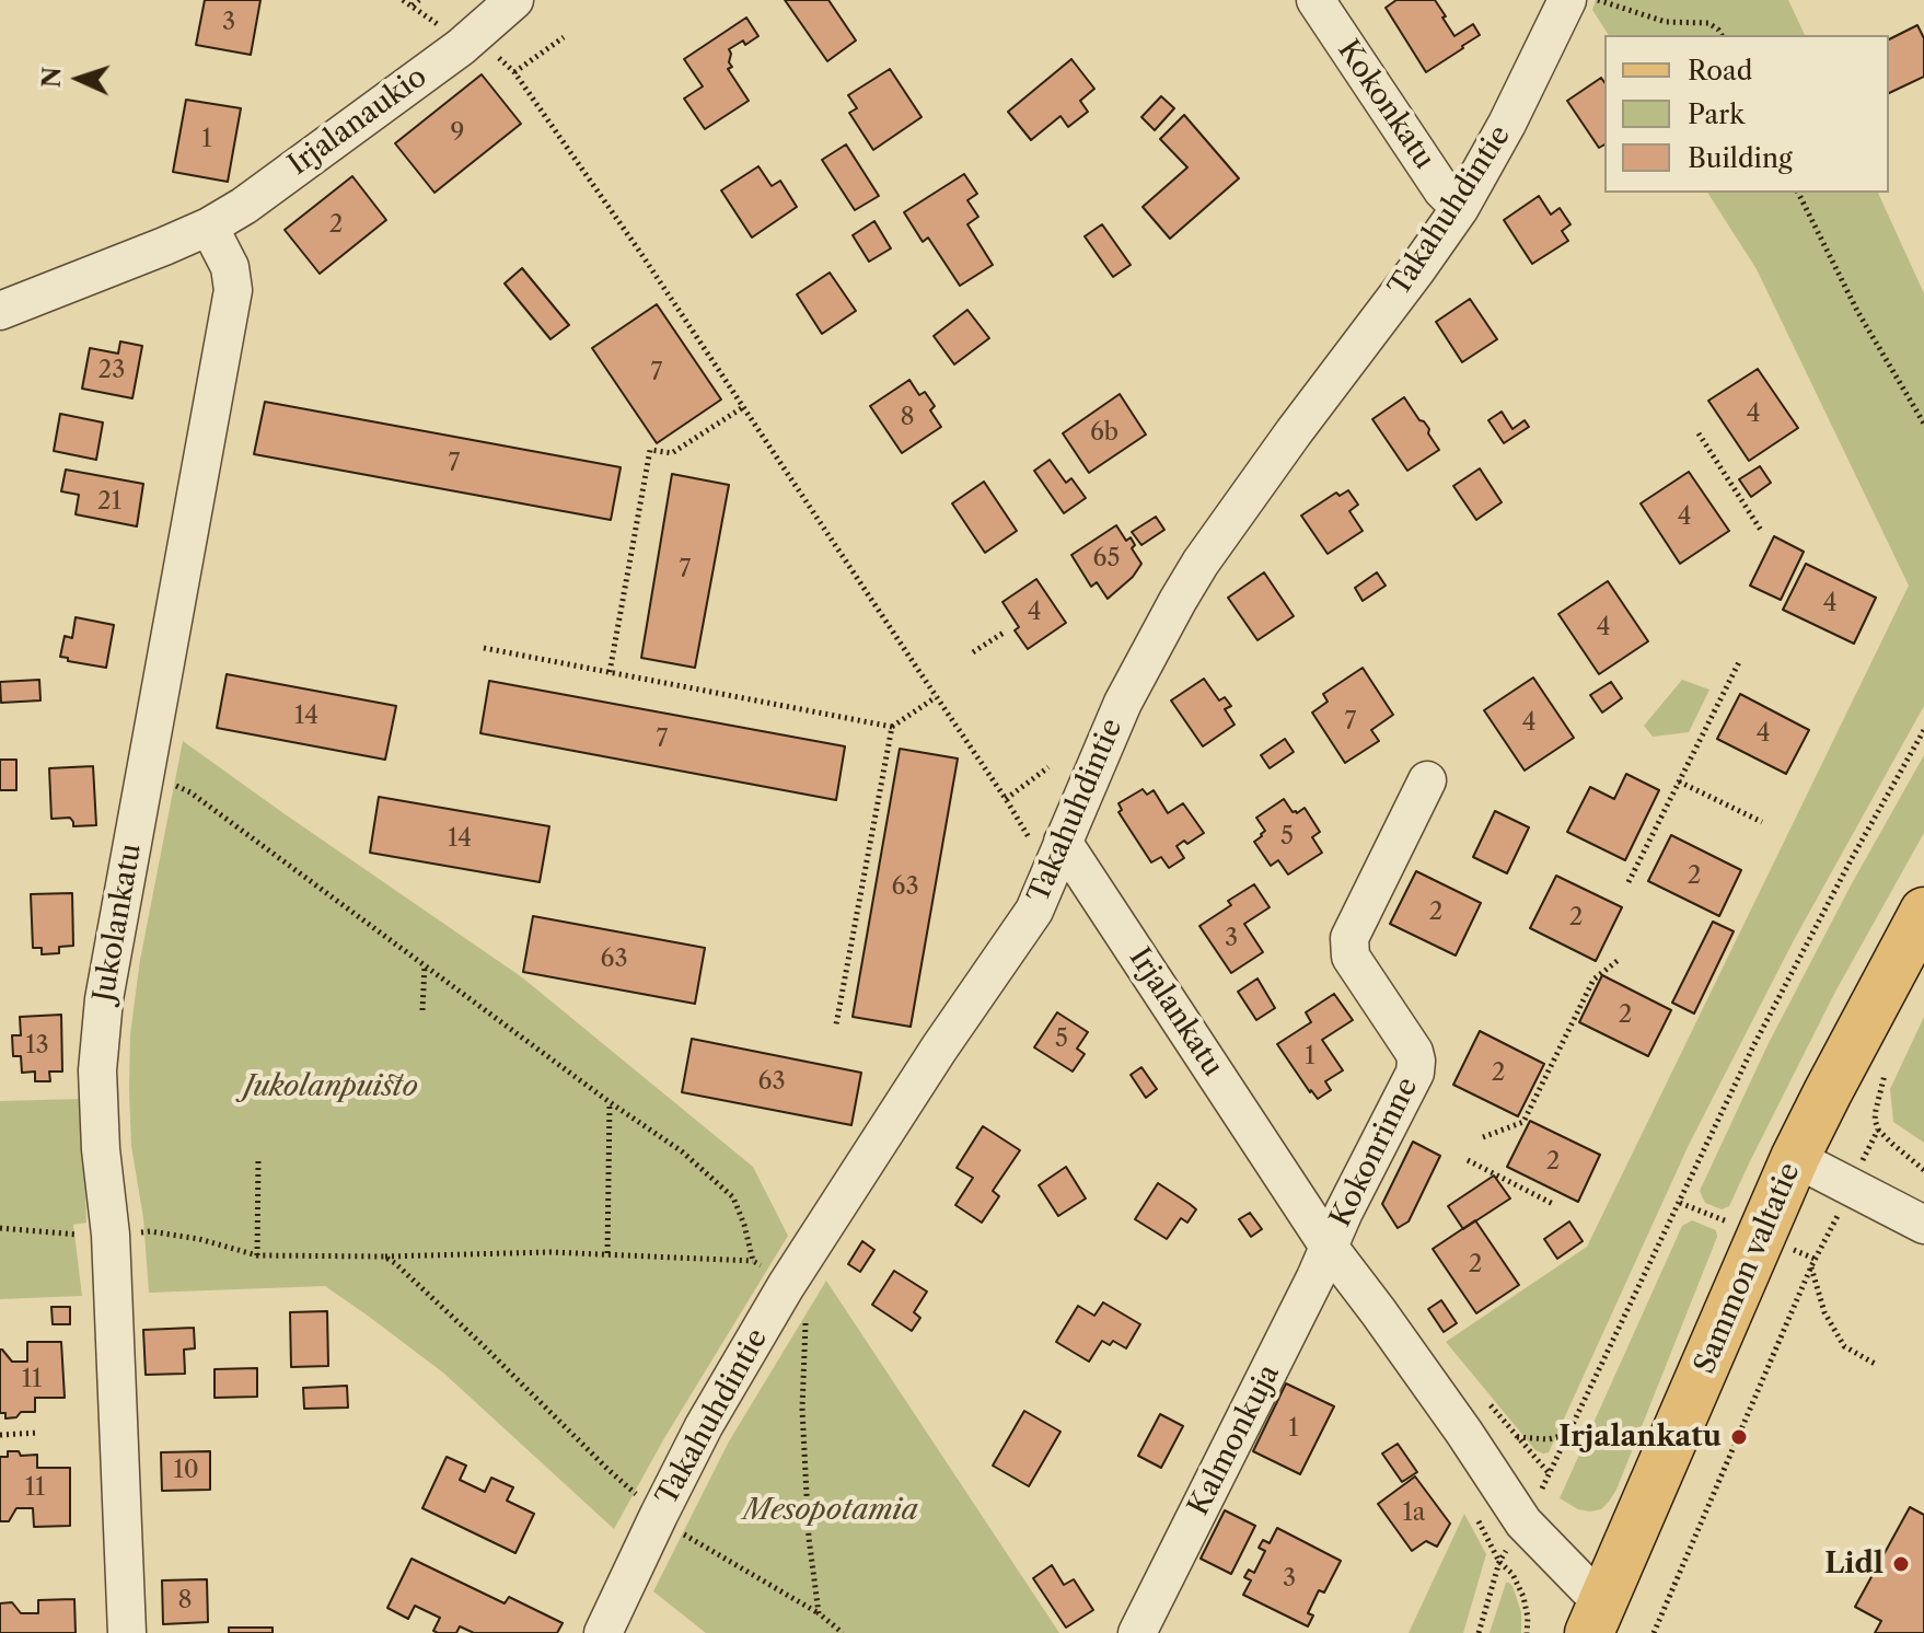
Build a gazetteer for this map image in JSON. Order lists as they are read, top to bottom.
{
  "streets": {
    "main road": ["Sammon valtatie"],
    "street": [
      "Kokonkatu",
      "Irjalanaukio",
      "Takahuhdintie",
      "Jukolankatu",
      "Irjalankatu",
      "Kokonrinne",
      "Kalmonkuja"
    ]
  },
  "crossings": [
    ["Kokonkatu", "Takahuhdintie"],
    ["Irjalanaukio", "Jukolankatu"],
    ["Takahuhdintie", "Irjalankatu"],
    ["Irjalankatu", "Kokonrinne"],
    ["Irjalankatu", "Sammon valtatie"],
    ["Irjalankatu", "Kalmonkuja"],
    ["Kokonrinne", "Kalmonkuja"]
  ],
  "parks": ["Jukolanpuisto", "Mesopotamia"],
  "places": ["Irjalankatu", "Lidl"],
  "house_numbers": [
    "3",
    "9",
    "1",
    "2",
    "23",
    "7",
    "4",
    "8",
    "6b",
    "7",
    "21",
    "4",
    "65",
    "7",
    "4",
    "4",
    "4",
    "14",
    "7",
    "4",
    "4",
    "7",
    "5",
    "14",
    "2",
    "63",
    "2",
    "2",
    "3",
    "63",
    "2",
    "5",
    "13",
    "1",
    "2",
    "63",
    "2",
    "2",
    "11",
    "1",
    "10",
    "11",
    "1a",
    "3",
    "8"
  ],
  "legend": ["Road", "Park", "Building"],
  "north": "left"
}
